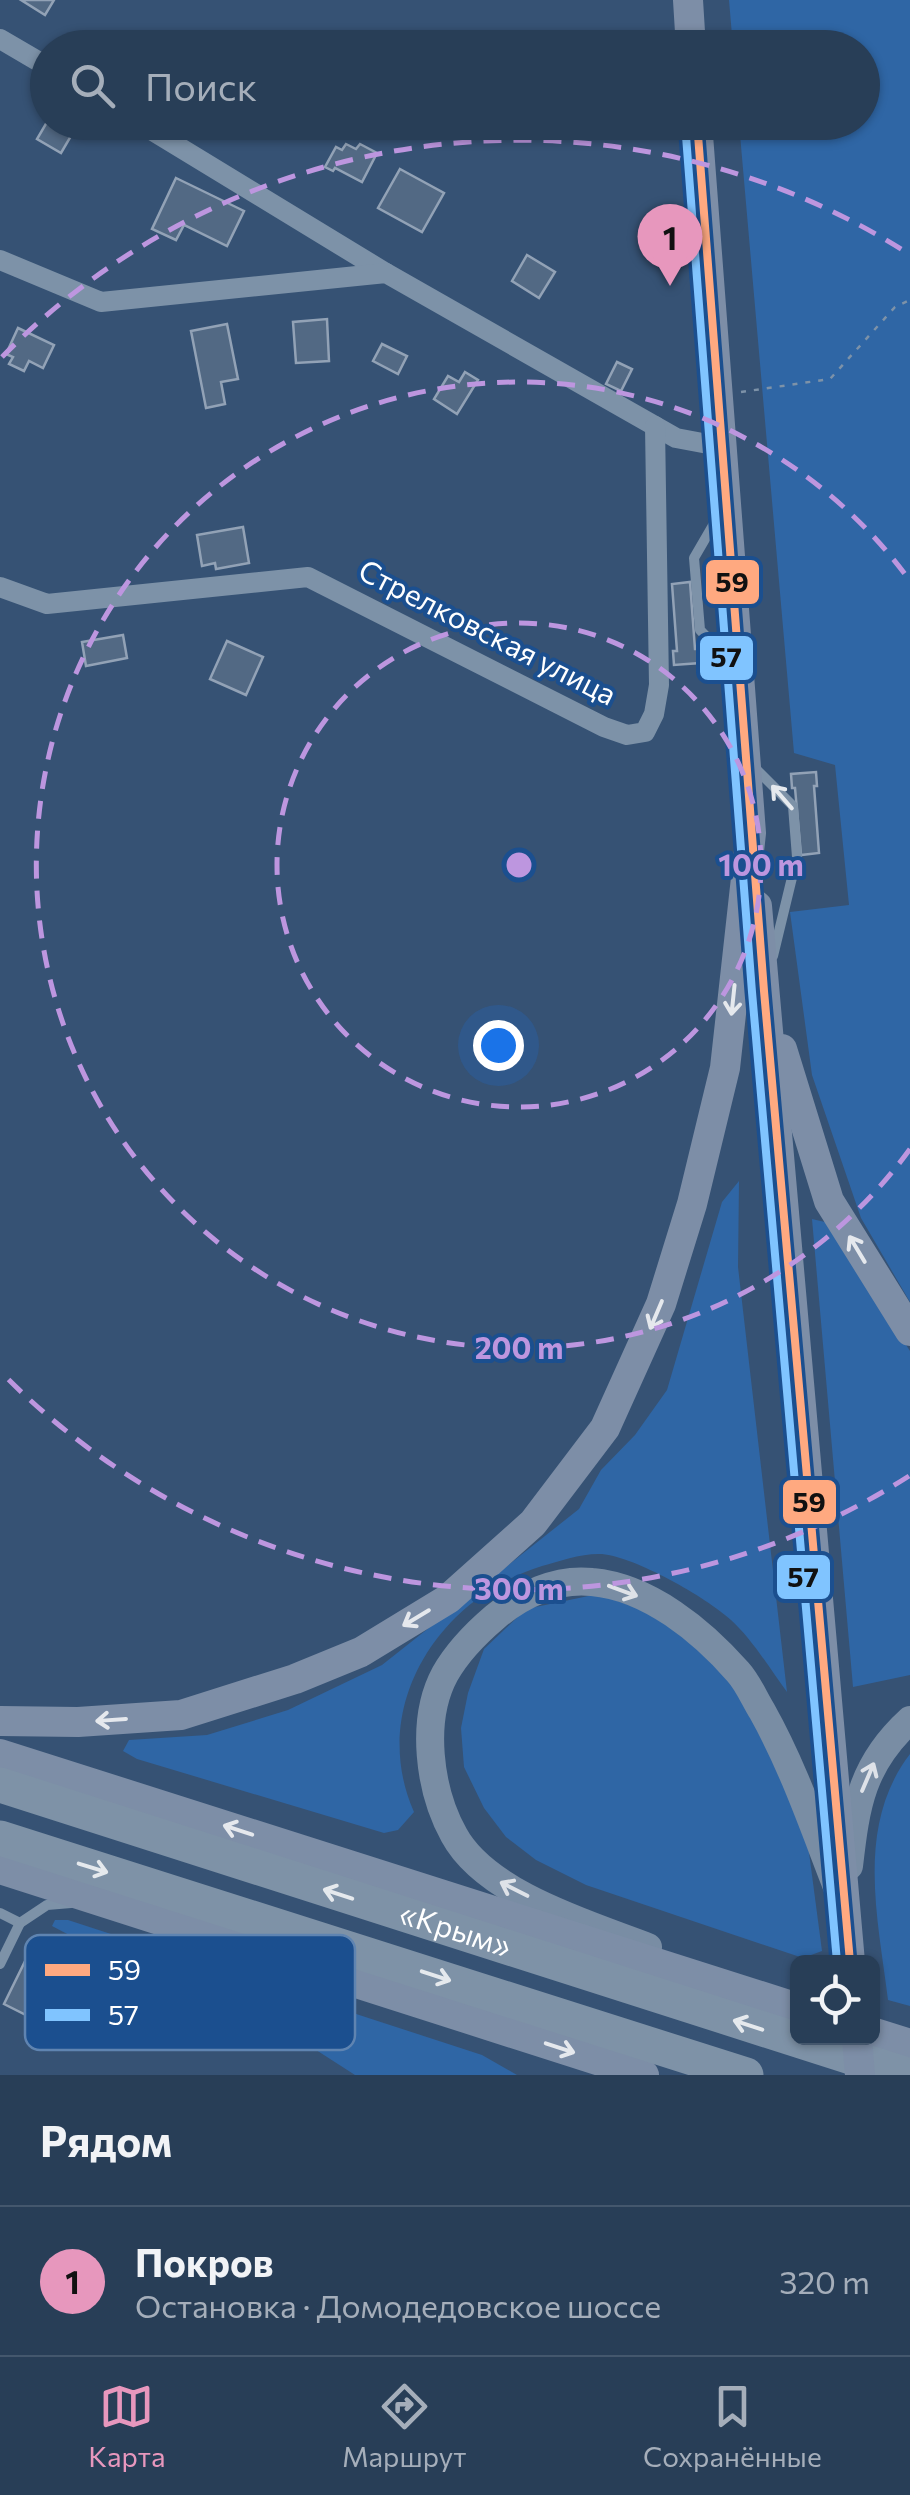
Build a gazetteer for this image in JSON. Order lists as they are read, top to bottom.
{
  "streets": {
    "highway": ["«Крым»"],
    "street": ["Стрелковская улица"]
  },
  "lines": ["transit line 59", "transit line 57"],
  "legend": ["59", "57"],
  "page": {
    "search": "Поиск",
    "pins": "1",
    "heading": "Рядом",
    "list": [
      {
        "mark": "1",
        "name": "Покров",
        "note": "Остановка · Домодедовское шоссе",
        "value": "320 m"
      }
    ],
    "nav": ["Карта", "Маршрут", "Сохранённые"]
  },
  "rings": ["100 m", "200 m", "300 m"]
}
